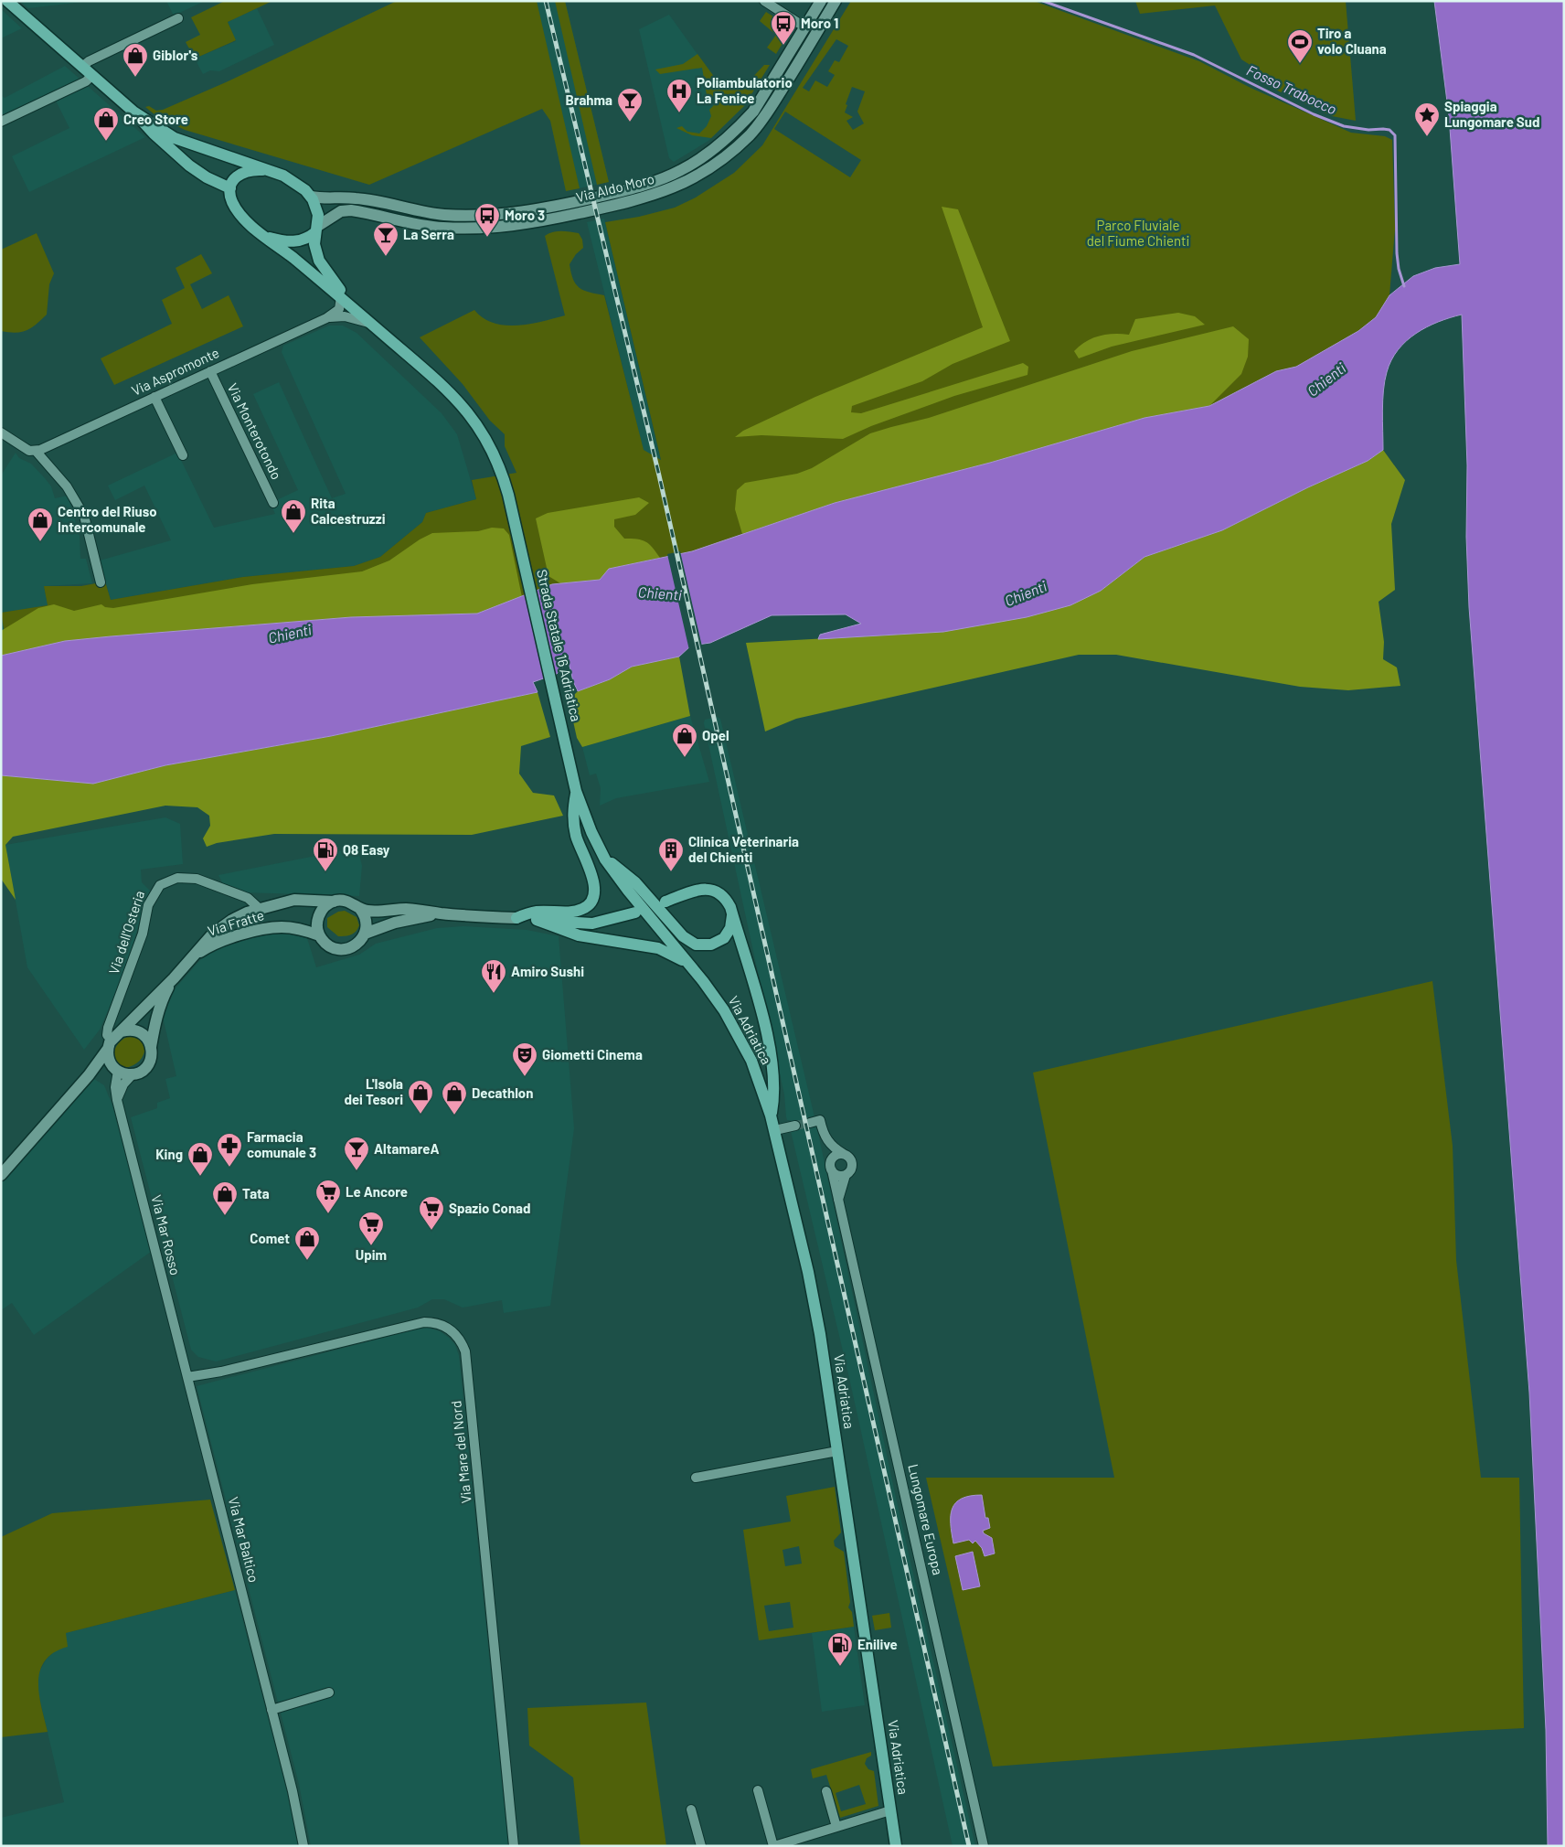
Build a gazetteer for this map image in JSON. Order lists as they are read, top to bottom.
{
  "streets": {
    "main road": ["Strada Statale 16 Adriatica", "Via Adriatica"],
    "street": [
      "Via Aldo Moro",
      "Via Aspromonte",
      "Via Monterotondo",
      "Via Fratte",
      "Via dell'Osteria",
      "Via Mar Rosso",
      "Via Mare del Nord",
      "Lungomare Europa",
      "Via Mar Baltico"
    ]
  },
  "crossings": [
    ["Via Aldo Moro", "Strada Statale 16 Adriatica"],
    ["Via Aspromonte", "Via Monterotondo"],
    ["Via Aspromonte", "Strada Statale 16 Adriatica"],
    ["Strada Statale 16 Adriatica", "Via Adriatica"],
    ["Via Fratte", "Via dell'Osteria"],
    ["Via Fratte", "Via Mar Rosso"],
    ["Via dell'Osteria", "Via Mar Rosso"],
    ["Via Mar Rosso", "Via Mare del Nord"],
    ["Via Mar Rosso", "Via Mar Baltico"],
    ["Via Mare del Nord", "Via Mar Baltico"]
  ],
  "water": ["Fosso Trabocco", "Chienti"],
  "parks": ["Parco Fluviale del Fiume Chienti"],
  "places": {
    "bus stop": ["Moro 1", "Moro 3"],
    "sports": ["Tiro a volo Cluana"],
    "shop": [
      "Giblor's",
      "Creo Store",
      "Rita Calcestruzzi",
      "Centro del Riuso Intercomunale",
      "Opel",
      "L'Isola dei Tesori",
      "Decathlon",
      "King",
      "Tata",
      "Comet"
    ],
    "hospital": ["Poliambulatorio La Fenice"],
    "bar": ["Brahma", "La Serra", "AltamareA"],
    "place": ["Spiaggia Lungomare Sud"],
    "fuel station": ["Q8 Easy", "Enilive"],
    "building": ["Clinica Veterinaria del Chienti"],
    "restaurant": ["Amiro Sushi"],
    "theatre": ["Giometti Cinema"],
    "pharmacy": ["Farmacia comunale 3"],
    "supermarket": ["Le Ancore", "Spazio Conad", "Upim"]
  }
}
